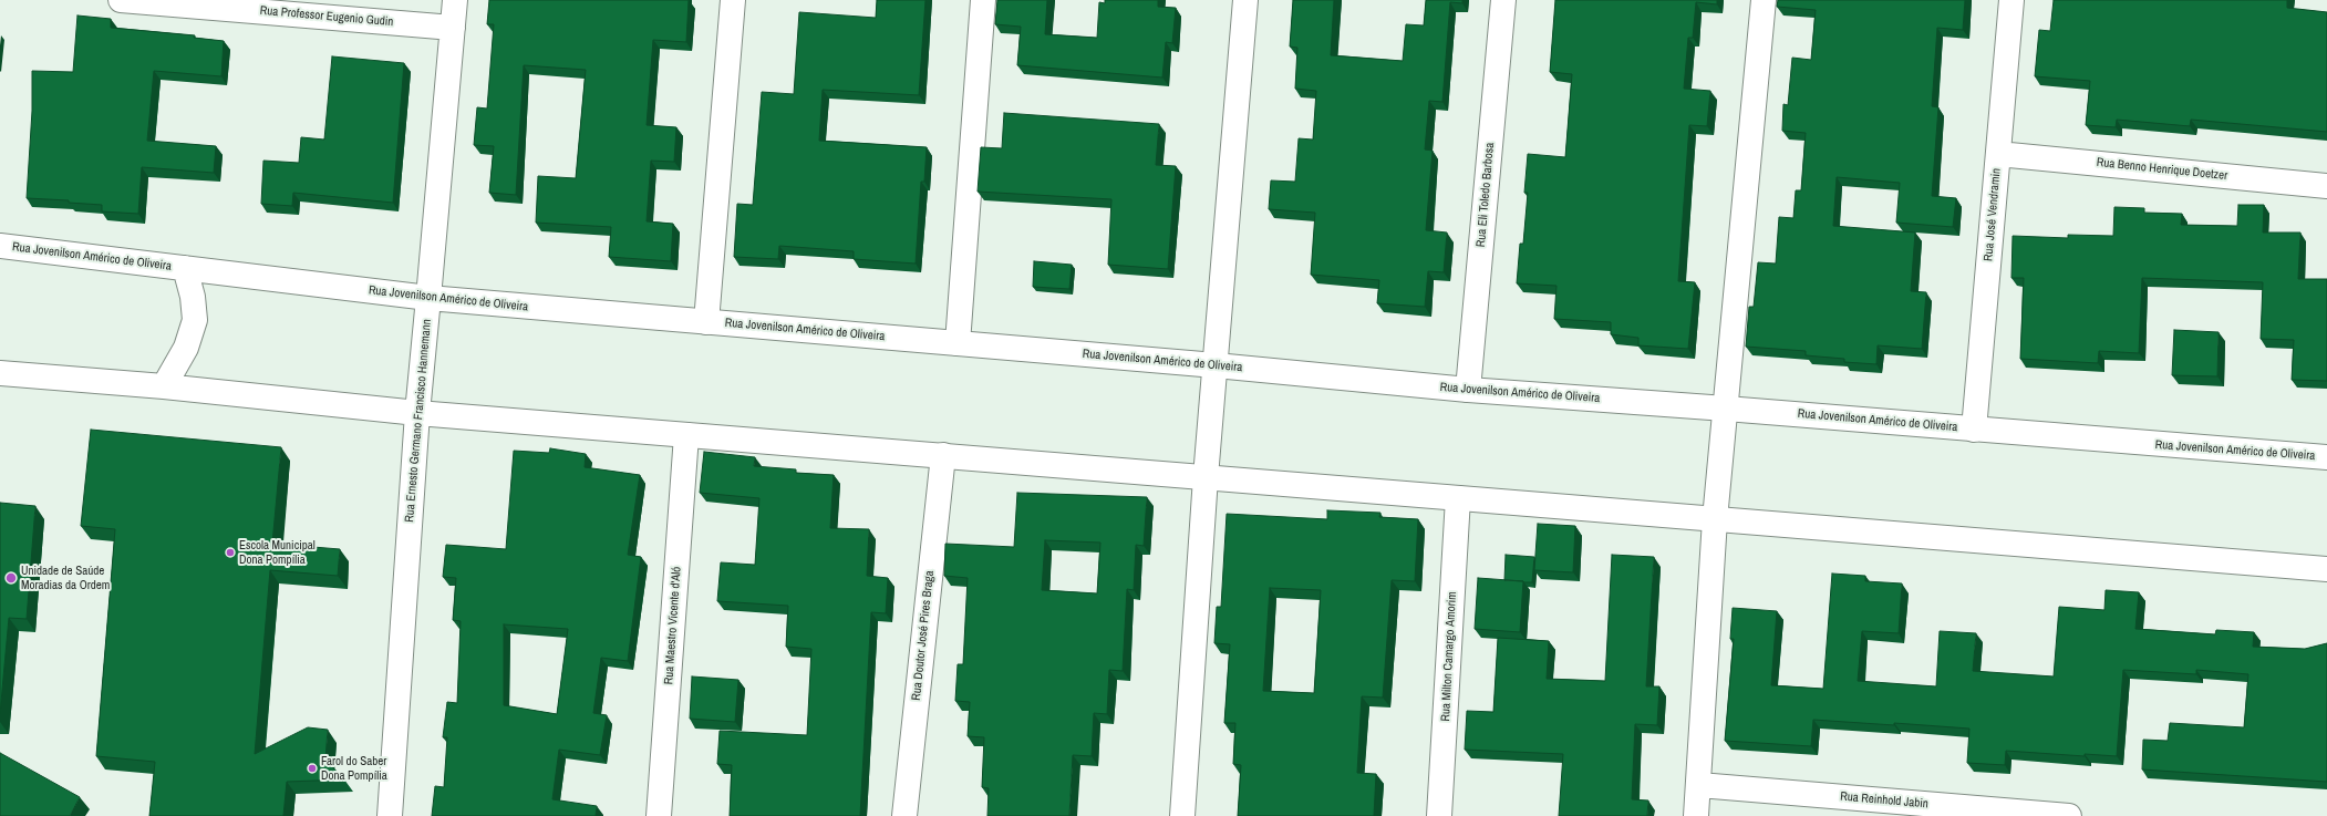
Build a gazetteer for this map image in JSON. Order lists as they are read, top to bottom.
{
  "streets": {
    "street": [
      "Rua Professor Eugenio Gudin",
      "Rua Benno Henrique Doetzer",
      "Rua Eli Toledo Barbosa",
      "Rua José Vendramin",
      "Rua Jovenilson Américo de Oliveira",
      "Rua Ernesto Germano Francisco Hannemann",
      "Rua Maestro Vicente d'Aló",
      "Rua Doutor José Pires Braga",
      "Rua Milton Camargo Amorim",
      "Rua Reinhold Jabin"
    ]
  },
  "crossings": [
    ["Rua Professor Eugenio Gudin", "Rua Ernesto Germano Francisco Hannemann"],
    ["Rua Benno Henrique Doetzer", "Rua José Vendramin"],
    ["Rua Eli Toledo Barbosa", "Rua Jovenilson Américo de Oliveira"],
    ["Rua José Vendramin", "Rua Jovenilson Américo de Oliveira"],
    ["Rua Jovenilson Américo de Oliveira", "Rua Ernesto Germano Francisco Hannemann"]
  ],
  "places": ["Escola Municipal Dona Pompília", "Unidade de Saúde Moradias da Ordem", "Farol do Saber Dona Pompília"]
}
